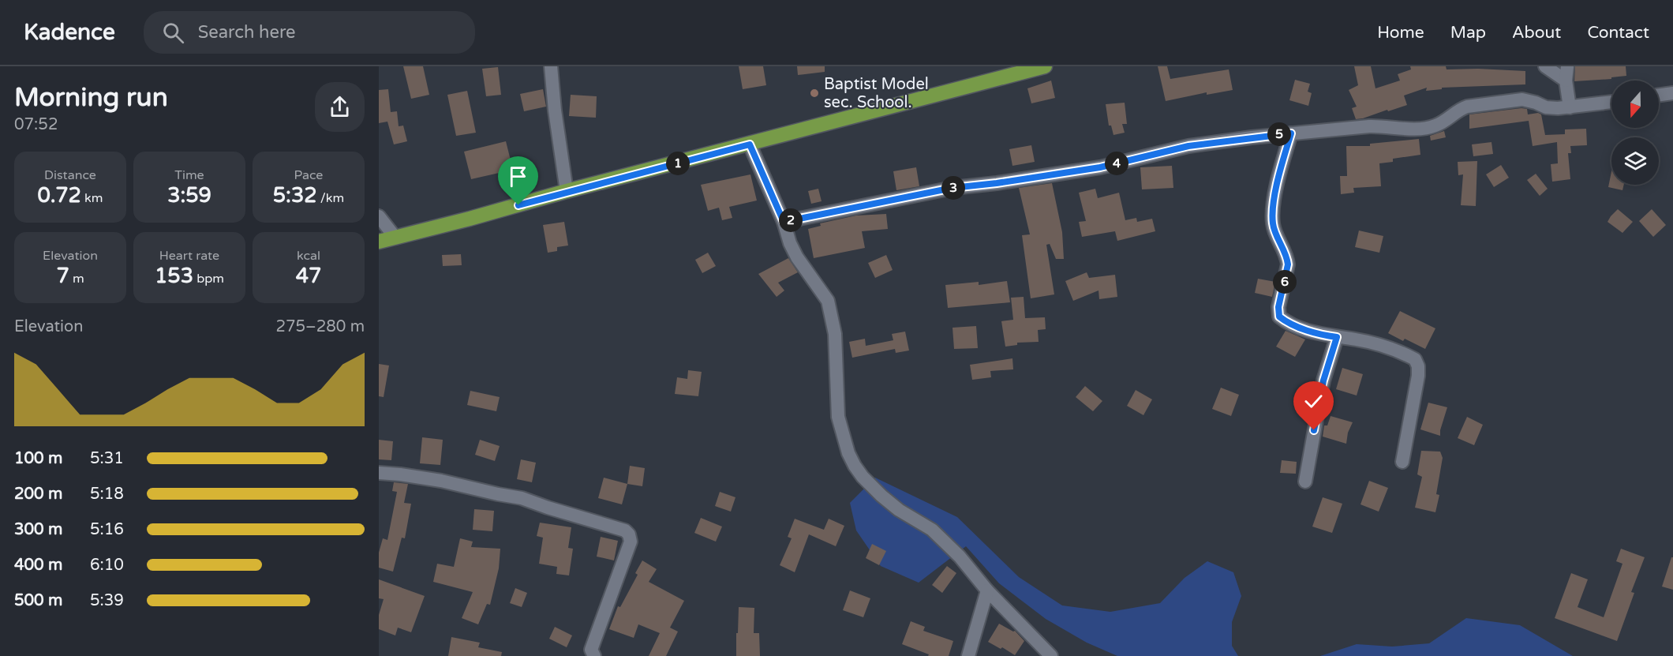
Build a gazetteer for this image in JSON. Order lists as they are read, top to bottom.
{
  "places": ["Baptist Model sec. School."],
  "north": "bottom",
  "page": {
    "header": "Kadence",
    "search": "Search here",
    "nav": [
      "Home",
      "Map",
      "About",
      "Contact"
    ],
    "heading": ["Morning run", "07:52"],
    "pins": [
      "5",
      "1",
      "4",
      "3",
      "2",
      "6"
    ],
    "stats": [
      ["Distance", "0.72 km"],
      ["Time", "3:59"],
      ["Pace", "5:32 /km"],
      ["Elevation", "7 m"],
      ["Heart rate", "153 bpm"],
      ["kcal", "47"]
    ],
    "chart": ["Elevation", "275–280 m"],
    "list": [
      {
        "name": "100 m",
        "note": "5:31"
      },
      {
        "name": "200 m",
        "note": "5:18"
      },
      {
        "name": "300 m",
        "note": "5:16"
      },
      {
        "name": "400 m",
        "note": "6:10"
      },
      {
        "name": "500 m",
        "note": "5:39"
      }
    ]
  }
}
